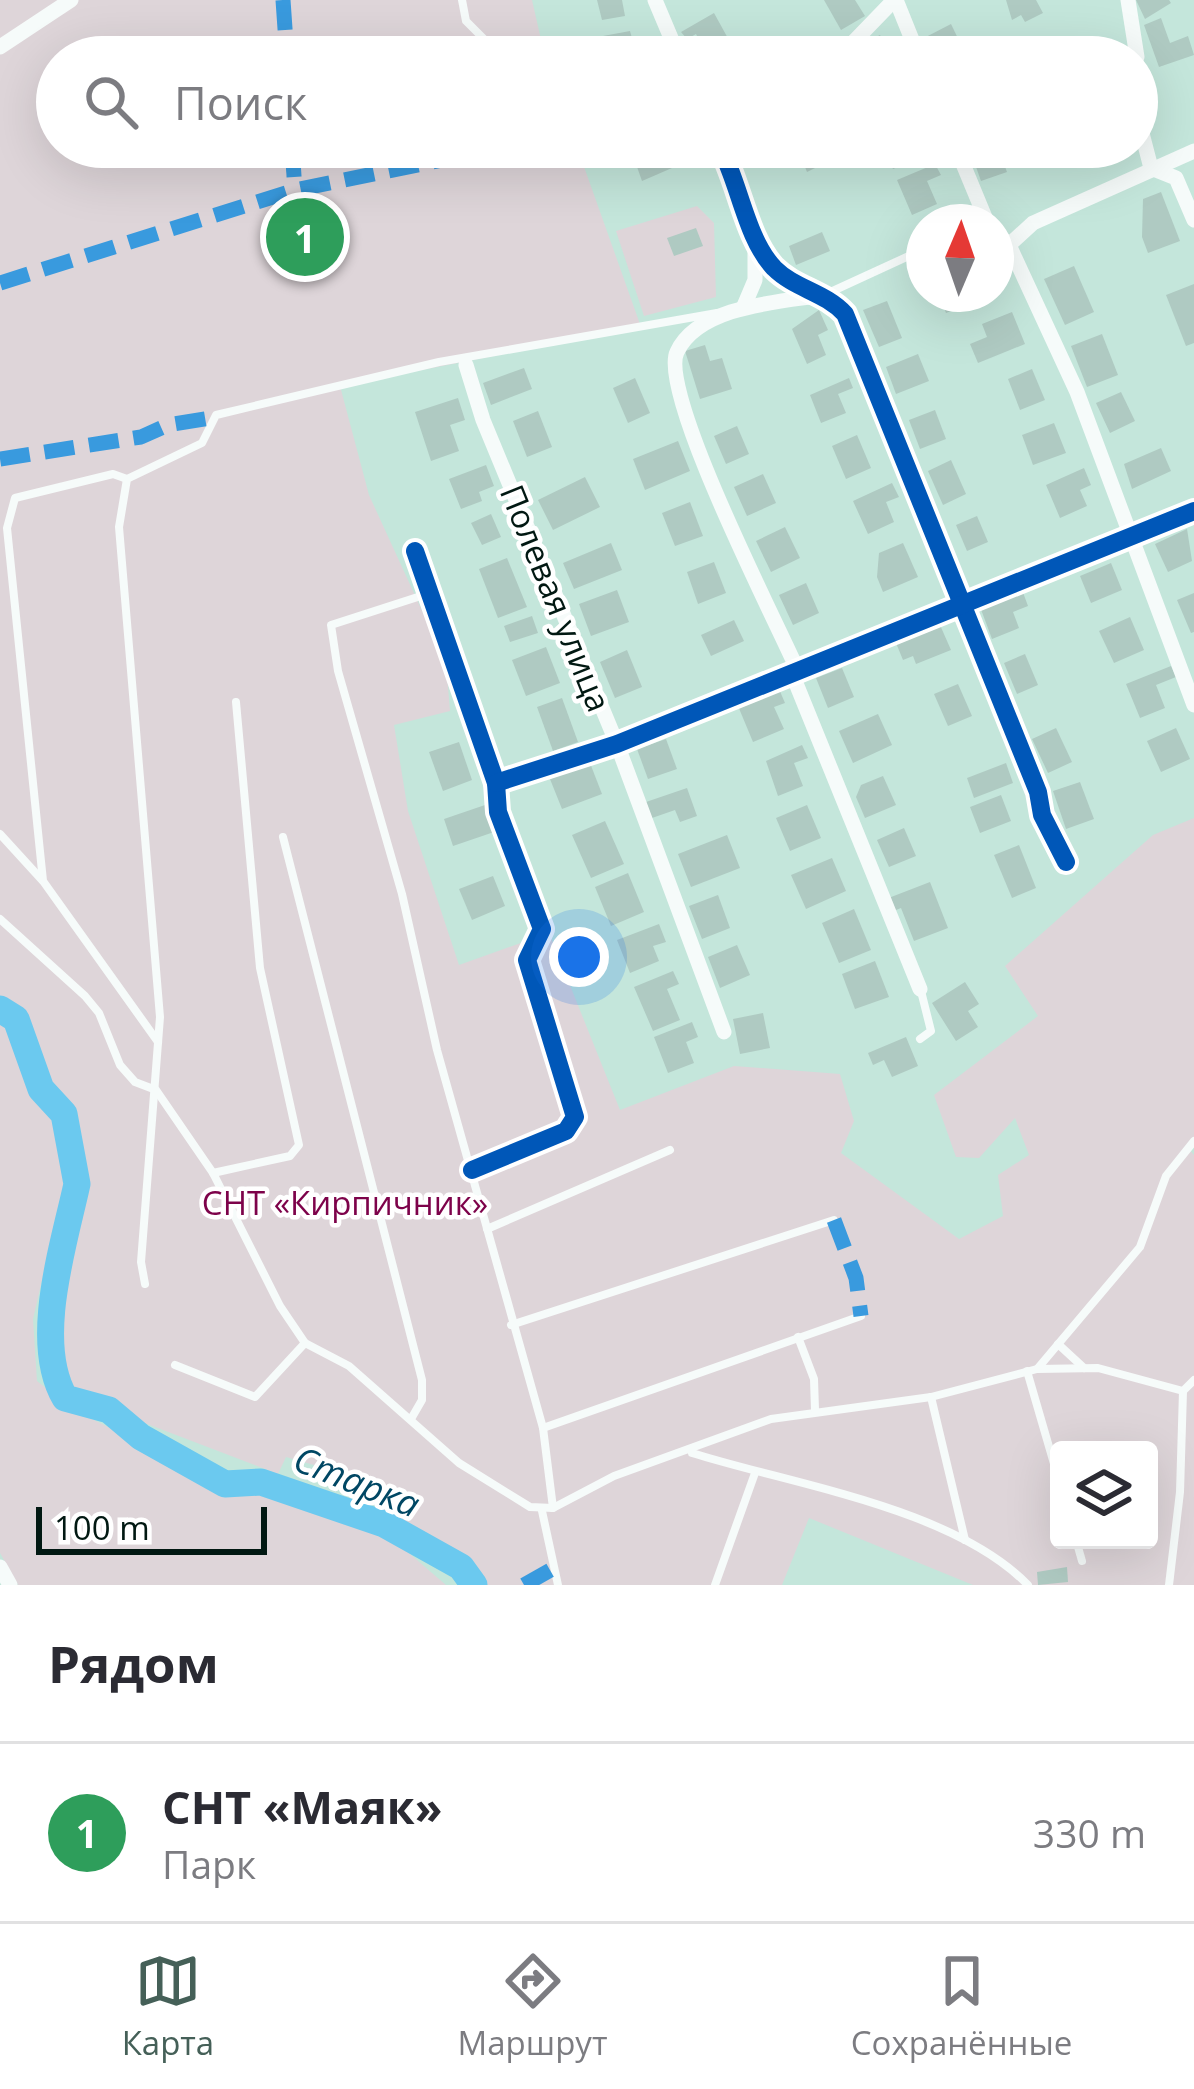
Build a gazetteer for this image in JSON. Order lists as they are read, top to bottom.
{
  "streets": {
    "street": ["Полевая улица"]
  },
  "water": ["Старка"],
  "parks": ["СНТ «Кирпичник»"],
  "scale_bar": "100 m",
  "north": "top",
  "page": {
    "search": "Поиск",
    "pins": "1",
    "scale": "100 m",
    "heading": "Рядом",
    "list": [
      {
        "mark": "1",
        "name": "СНТ «Маяк»",
        "note": "Парк",
        "value": "330 m"
      }
    ],
    "nav": ["Карта", "Маршрут", "Сохранённые"]
  }
}
